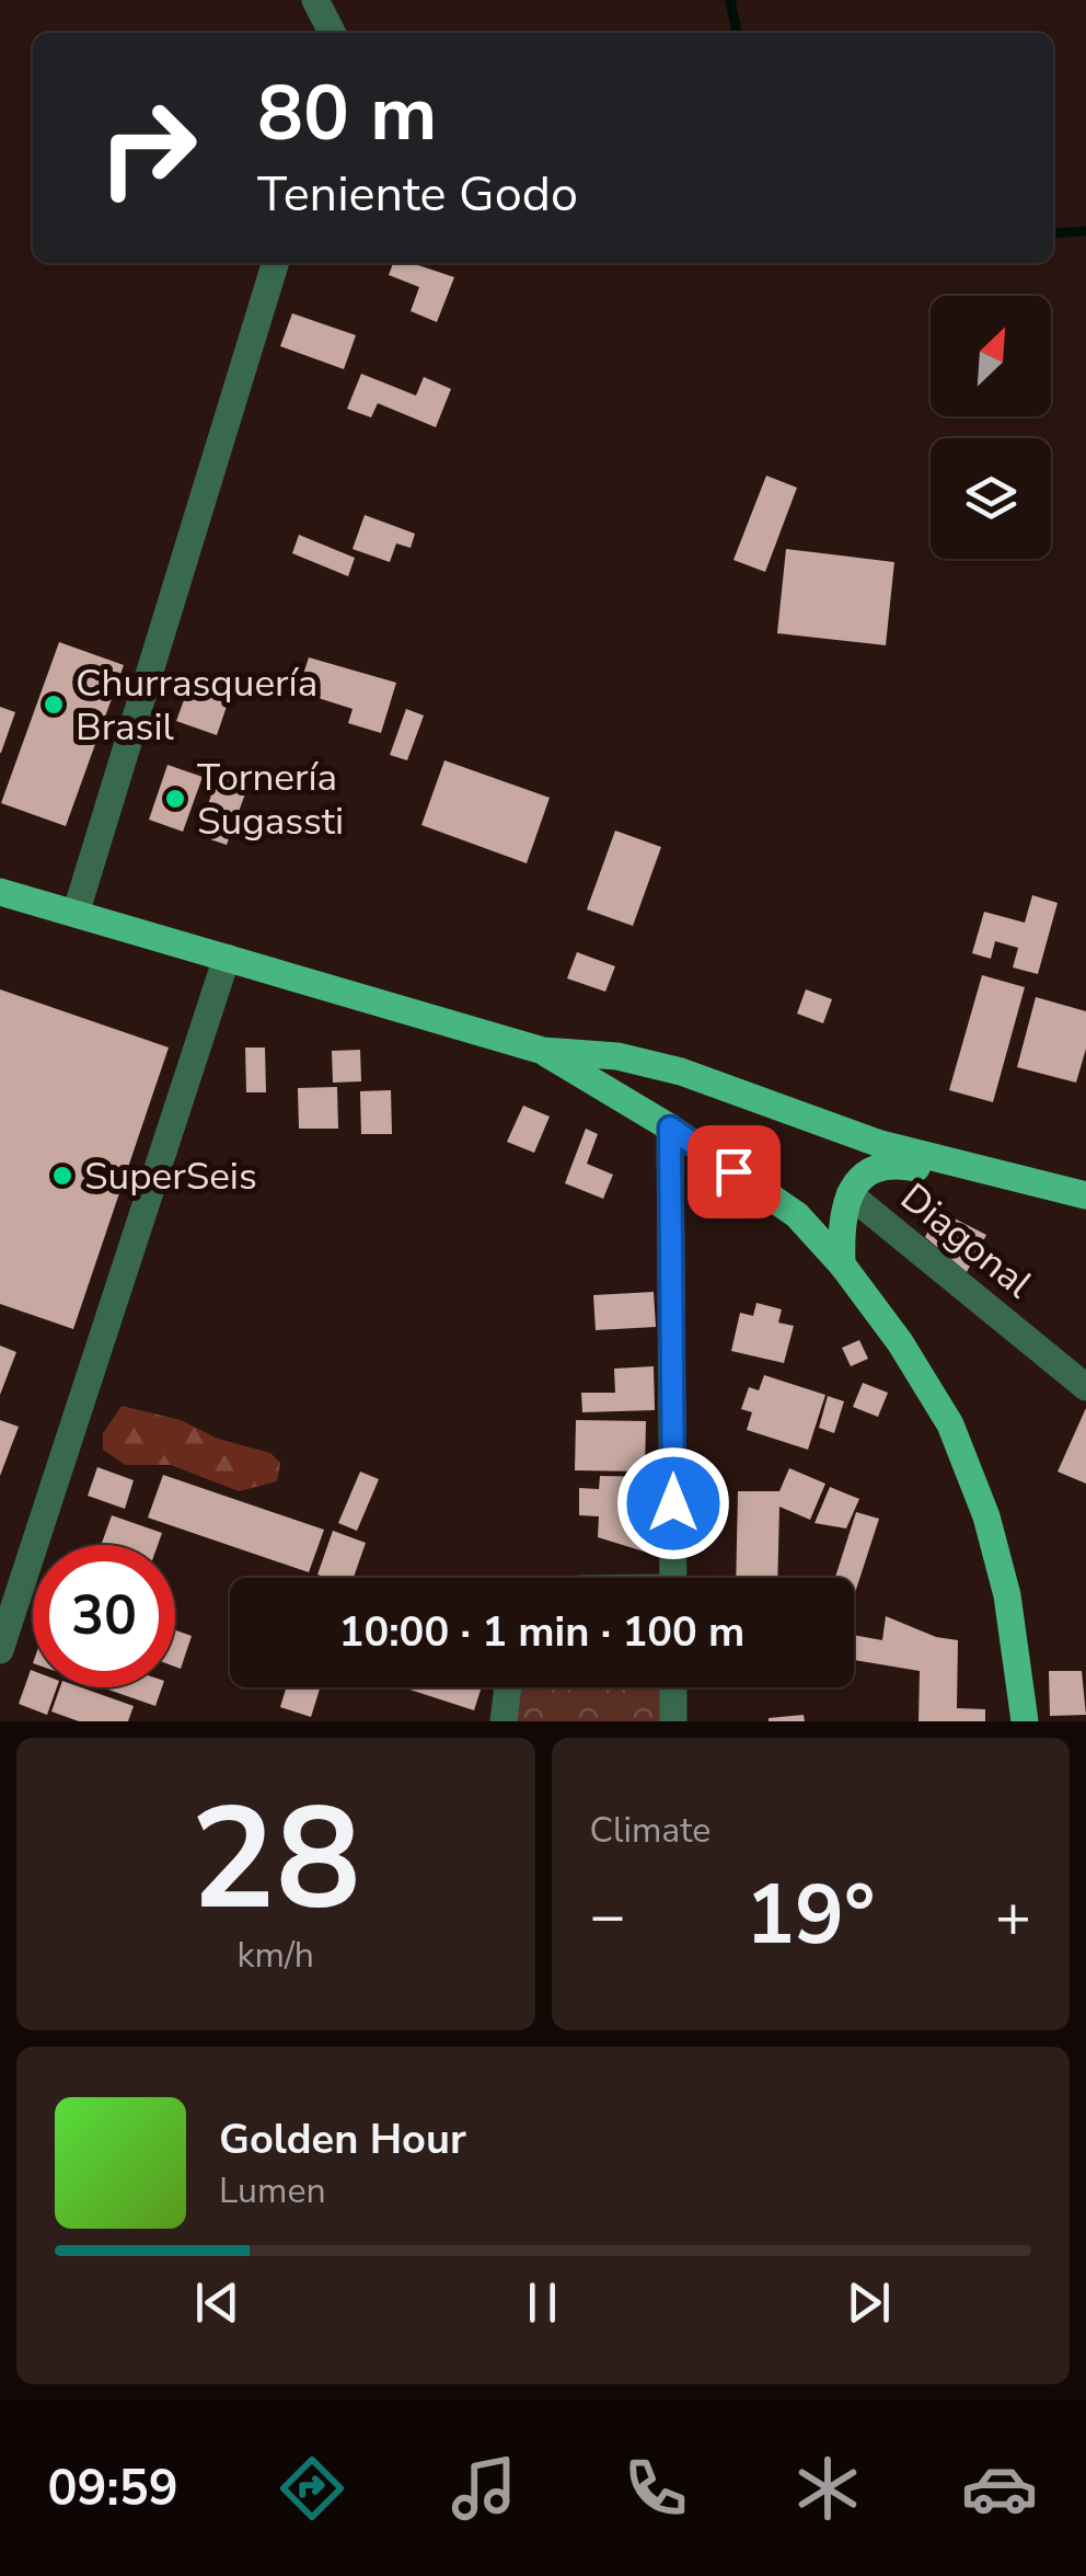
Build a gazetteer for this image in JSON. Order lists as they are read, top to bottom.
{
  "streets": {
    "street": ["Diagonal"]
  },
  "places": ["Churrasquería Brasil", "Tornería Sugassti", "SuperSeis"],
  "north": "top right",
  "page": {
    "turn": ["80 m", "Teniente Godo"],
    "limit": "30",
    "trip": "10:00 · 1 min · 100 m",
    "tile": [
      ["28", "km/h"],
      "Climate"
    ],
    "heat": ["−", "19°", "+"],
    "song": ["Golden Hour", "Lumen"],
    "tabs": "09:59"
  }
}
